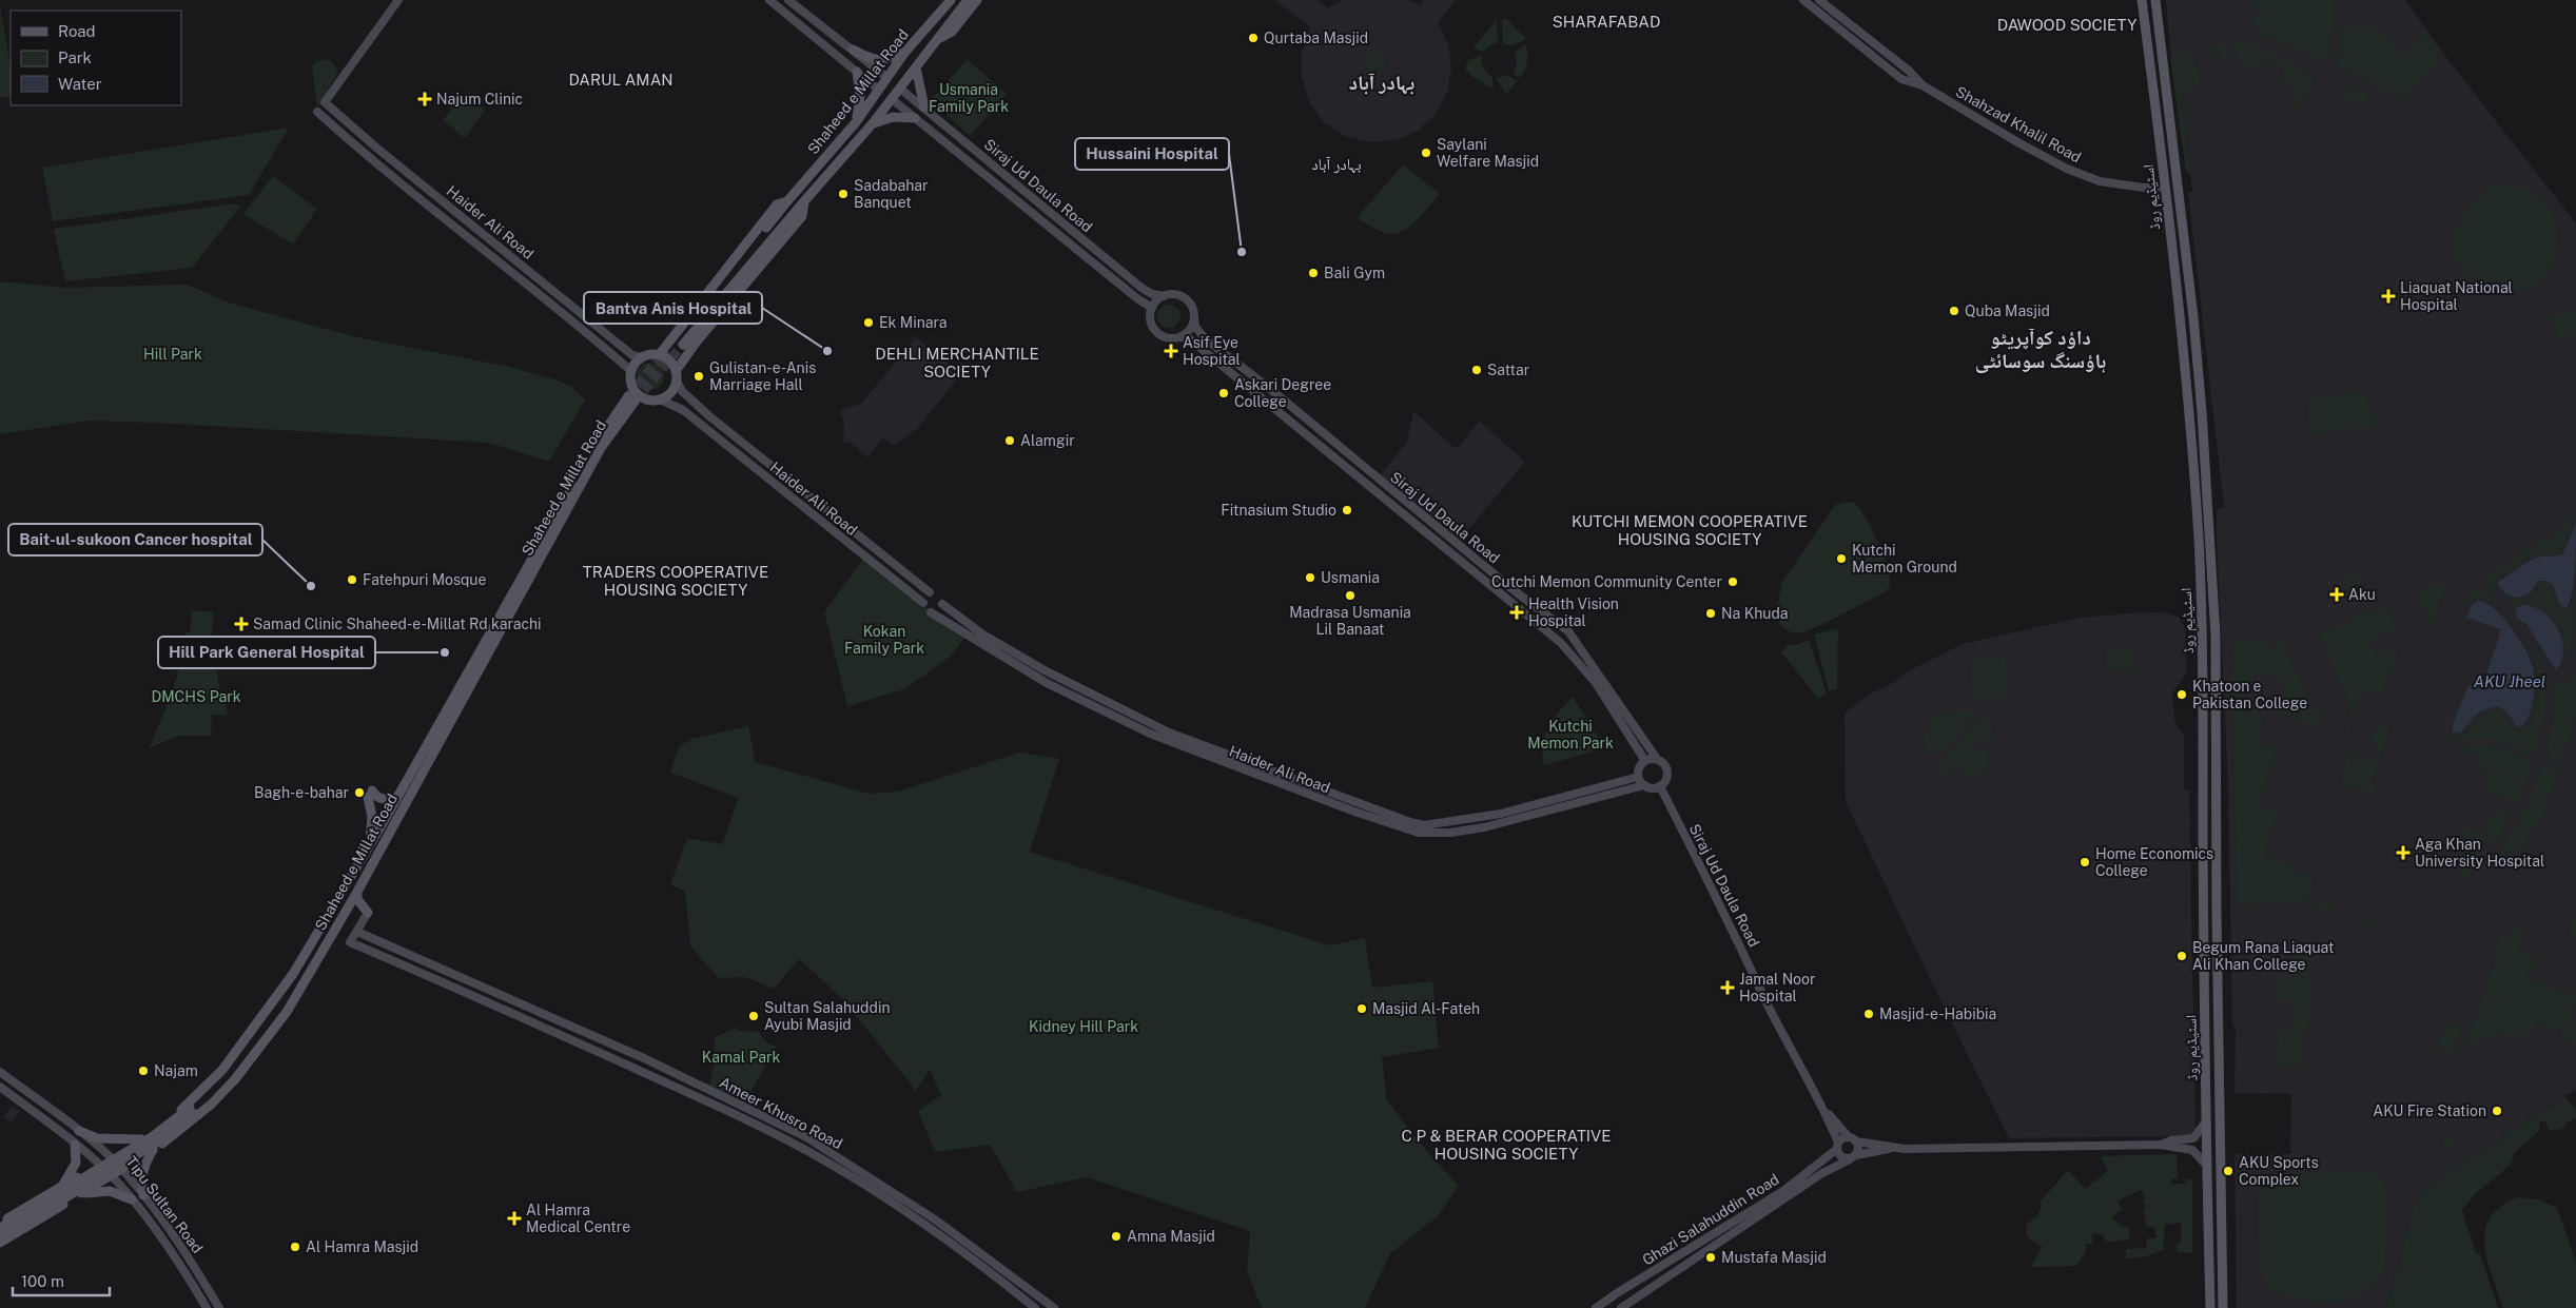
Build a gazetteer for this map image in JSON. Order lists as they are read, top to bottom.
{
  "streets": {
    "main road": [
      "Shaheed e Millat Road",
      "Shahzad Khalil Road",
      "Siraj Ud Daula Road",
      "اسٹیڈیم روڈ",
      "Haider Ali Road",
      "Ameer Khusro Road",
      "Tipu Sultan Road",
      "Ghazi Salahuddin Road"
    ]
  },
  "crossings": [
    ["Shaheed e Millat Road", "Siraj Ud Daula Road"],
    ["Shaheed e Millat Road", "Haider Ali Road"],
    ["Shaheed e Millat Road", "Tipu Sultan Road"],
    ["Shahzad Khalil Road", "اسٹیڈیم روڈ"],
    ["Siraj Ud Daula Road", "Haider Ali Road"],
    ["Siraj Ud Daula Road", "Ghazi Salahuddin Road"],
    ["اسٹیڈیم روڈ", "Ghazi Salahuddin Road"]
  ],
  "districts": [
    "SHARAFABAD",
    "DAWOOD SOCIETY",
    "DARUL AMAN",
    "بہادر آباد",
    "بہادر آباد",
    "داؤد کوآپریٹو ہاؤسنگ سوسائٹی",
    "DEHLI MERCHANTILE SOCIETY",
    "KUTCHI MEMON COOPERATIVE HOUSING SOCIETY",
    "TRADERS COOPERATIVE HOUSING SOCIETY",
    "C P & BERAR COOPERATIVE HOUSING SOCIETY"
  ],
  "water": ["AKU Jheel"],
  "parks": [
    "Usmania Family Park",
    "Hill Park",
    "Kokan Family Park",
    "DMCHS Park",
    "Kutchi Memon Park",
    "Kidney Hill Park",
    "Kamal Park"
  ],
  "places": {
    "other": [
      "Qurtaba Masjid",
      "Saylani Welfare Masjid",
      "Sadabahar Banquet",
      "Hussaini Hospital",
      "Bali Gym",
      "Quba Masjid",
      "Ek Minara",
      "Bantva Anis Hospital",
      "Sattar",
      "Gulistan-e-Anis Marriage Hall",
      "Askari Degree College",
      "Alamgir",
      "Fitnasium Studio",
      "Kutchi Memon Ground",
      "Usmania",
      "Fatehpuri Mosque",
      "Cutchi Memon Community Center",
      "Bait-ul-sukoon Cancer hospital",
      "Madrasa Usmania Lil Banaat",
      "Na Khuda",
      "Hill Park General Hospital",
      "Khatoon e Pakistan College",
      "Bagh-e-bahar",
      "Home Economics College",
      "Begum Rana Liaquat Ali Khan College",
      "Masjid Al-Fateh",
      "Masjid-e-Habibia",
      "Sultan Salahuddin Ayubi Masjid",
      "Najam",
      "AKU Fire Station",
      "AKU Sports Complex",
      "Amna Masjid",
      "Al Hamra Masjid",
      "Mustafa Masjid"
    ],
    "health": [
      "Najum Clinic",
      "Liaquat National Hospital",
      "Asif Eye Hospital",
      "Aku",
      "Health Vision Hospital",
      "Samad Clinic Shaheed-e-Millat Rd karachi",
      "Aga Khan University Hospital",
      "Jamal Noor Hospital",
      "Al Hamra Medical Centre"
    ]
  },
  "legend": ["Road", "Park", "Water"],
  "scale_bar": "100 m"
}
